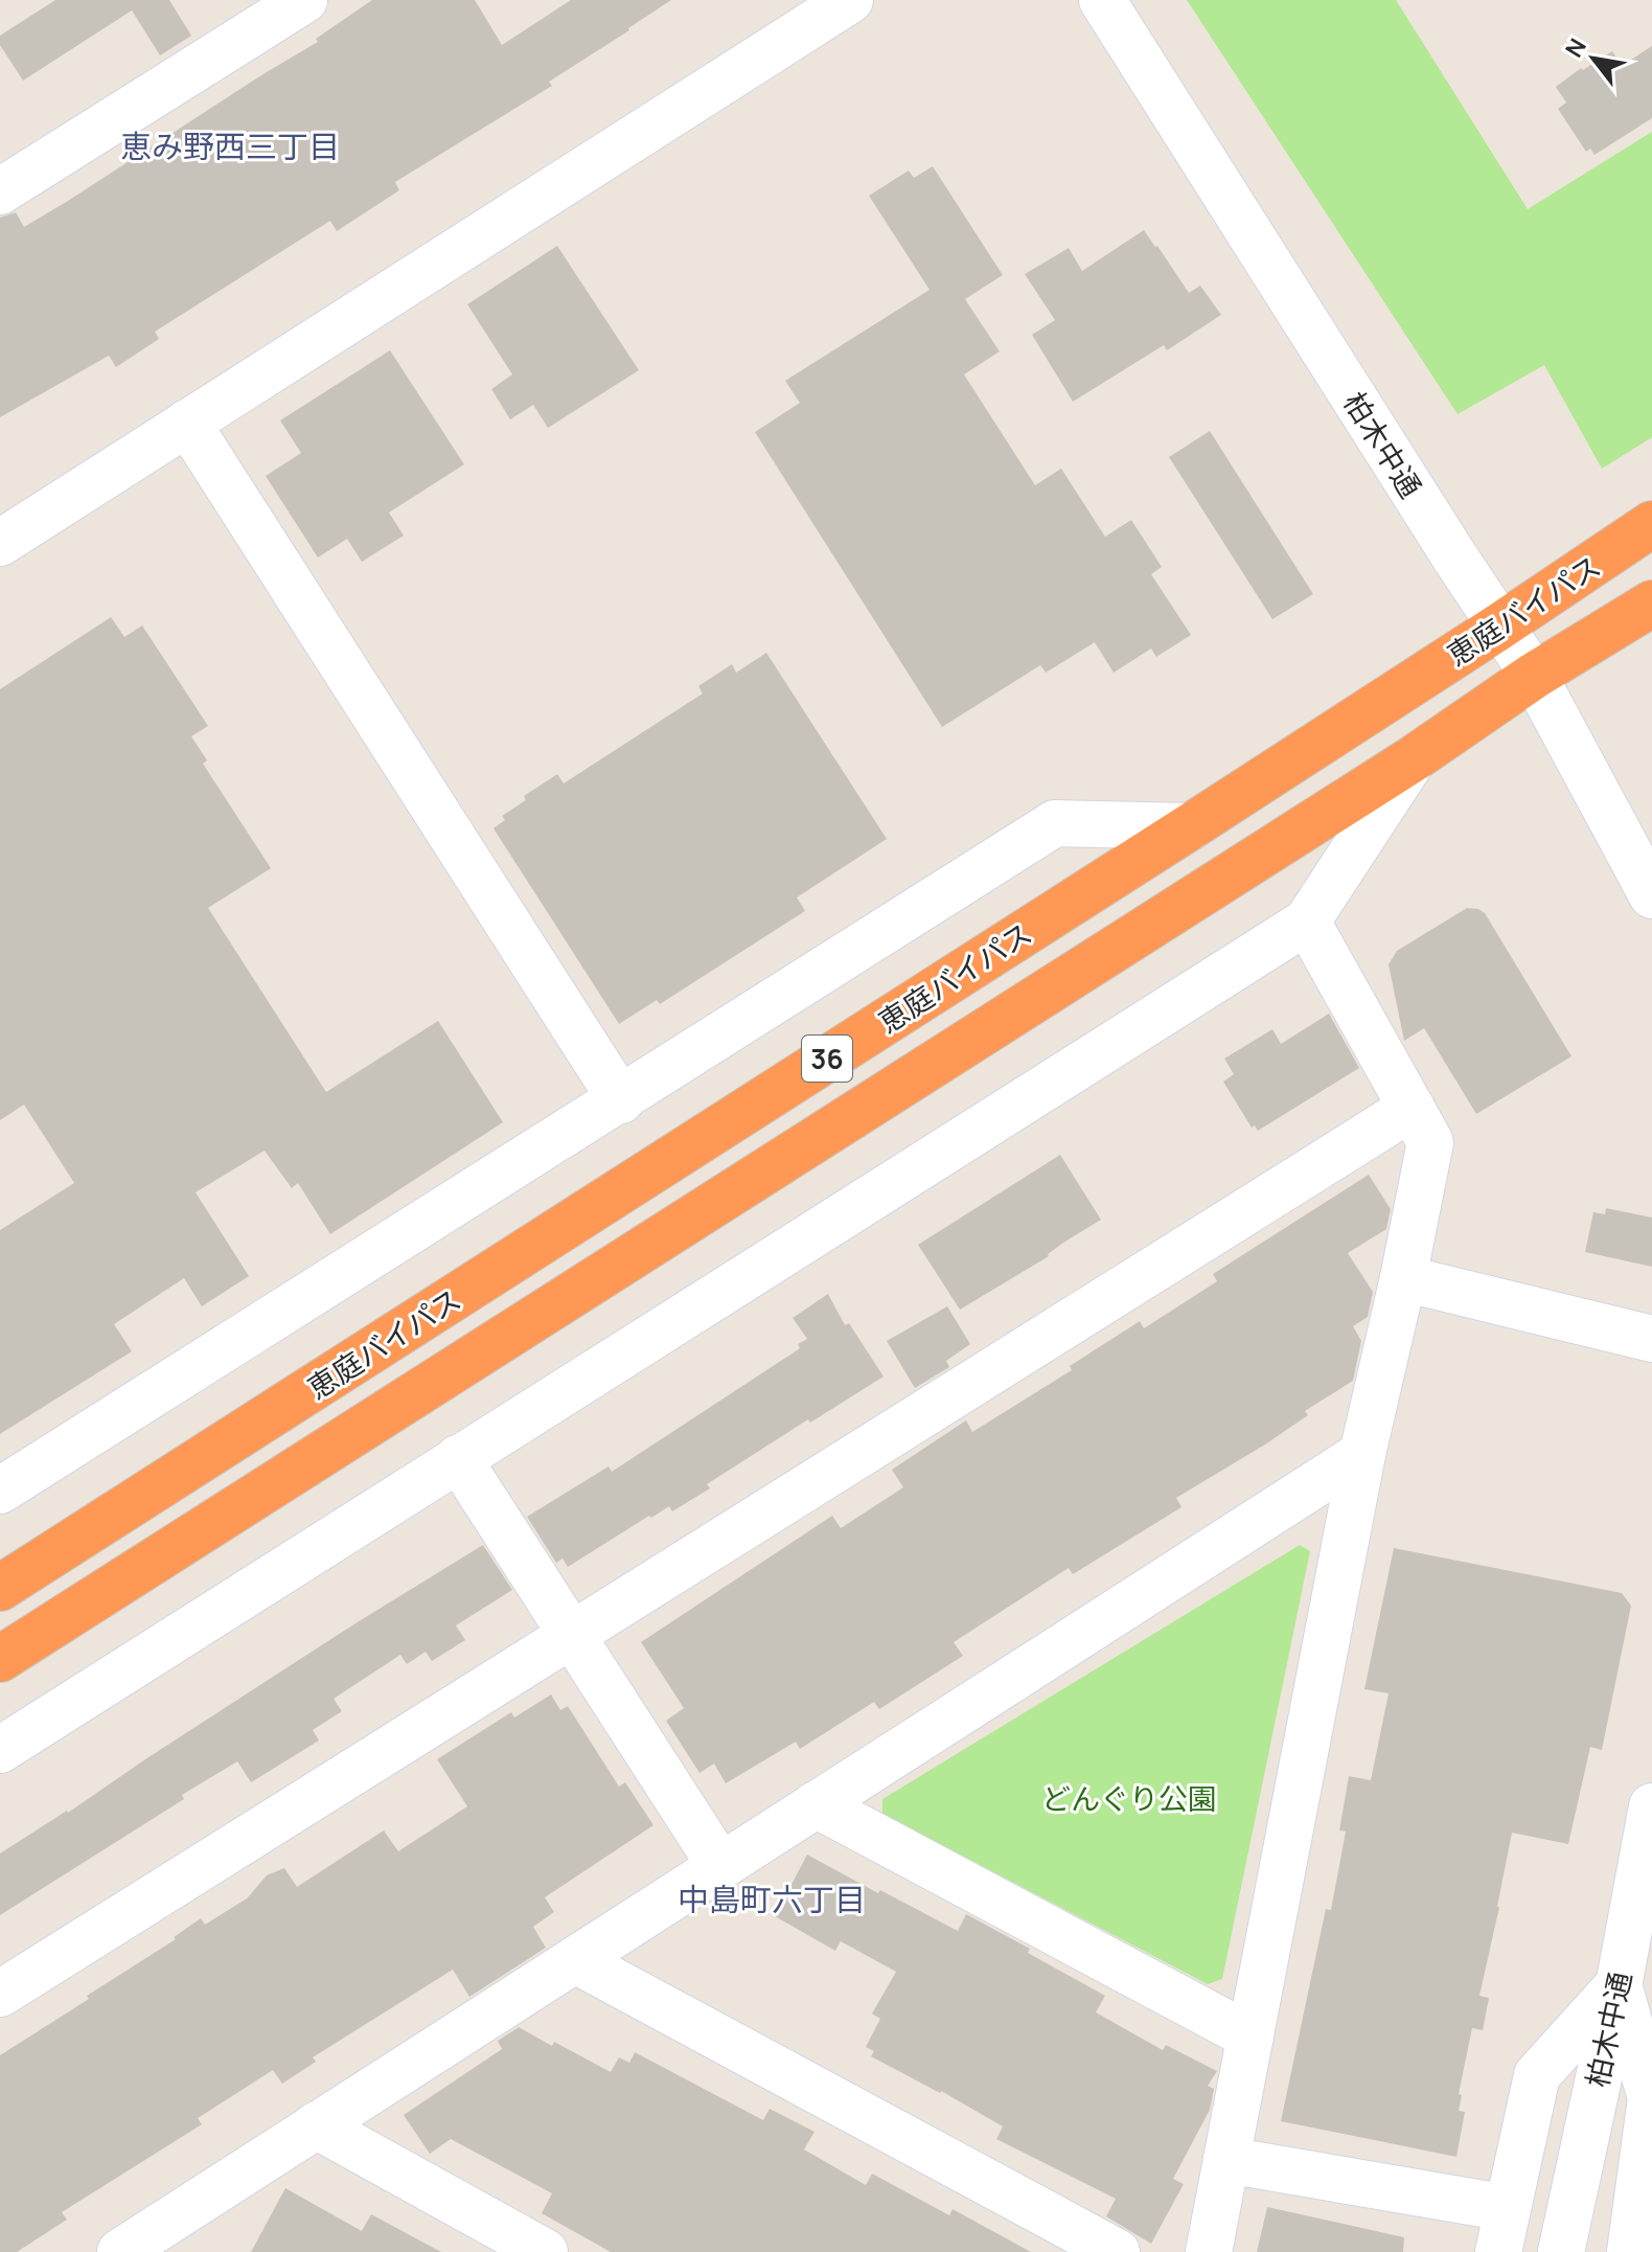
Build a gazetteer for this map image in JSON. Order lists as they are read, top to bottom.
{
  "streets": {
    "highway": ["恵庭バイパス", "36"],
    "street": ["柏木中通"]
  },
  "crossings": [
    ["柏木中通", "恵庭バイパス"]
  ],
  "districts": ["恵み野西三丁目", "中島町六丁目"],
  "parks": ["どんぐり公園"],
  "north": "top left"
}
